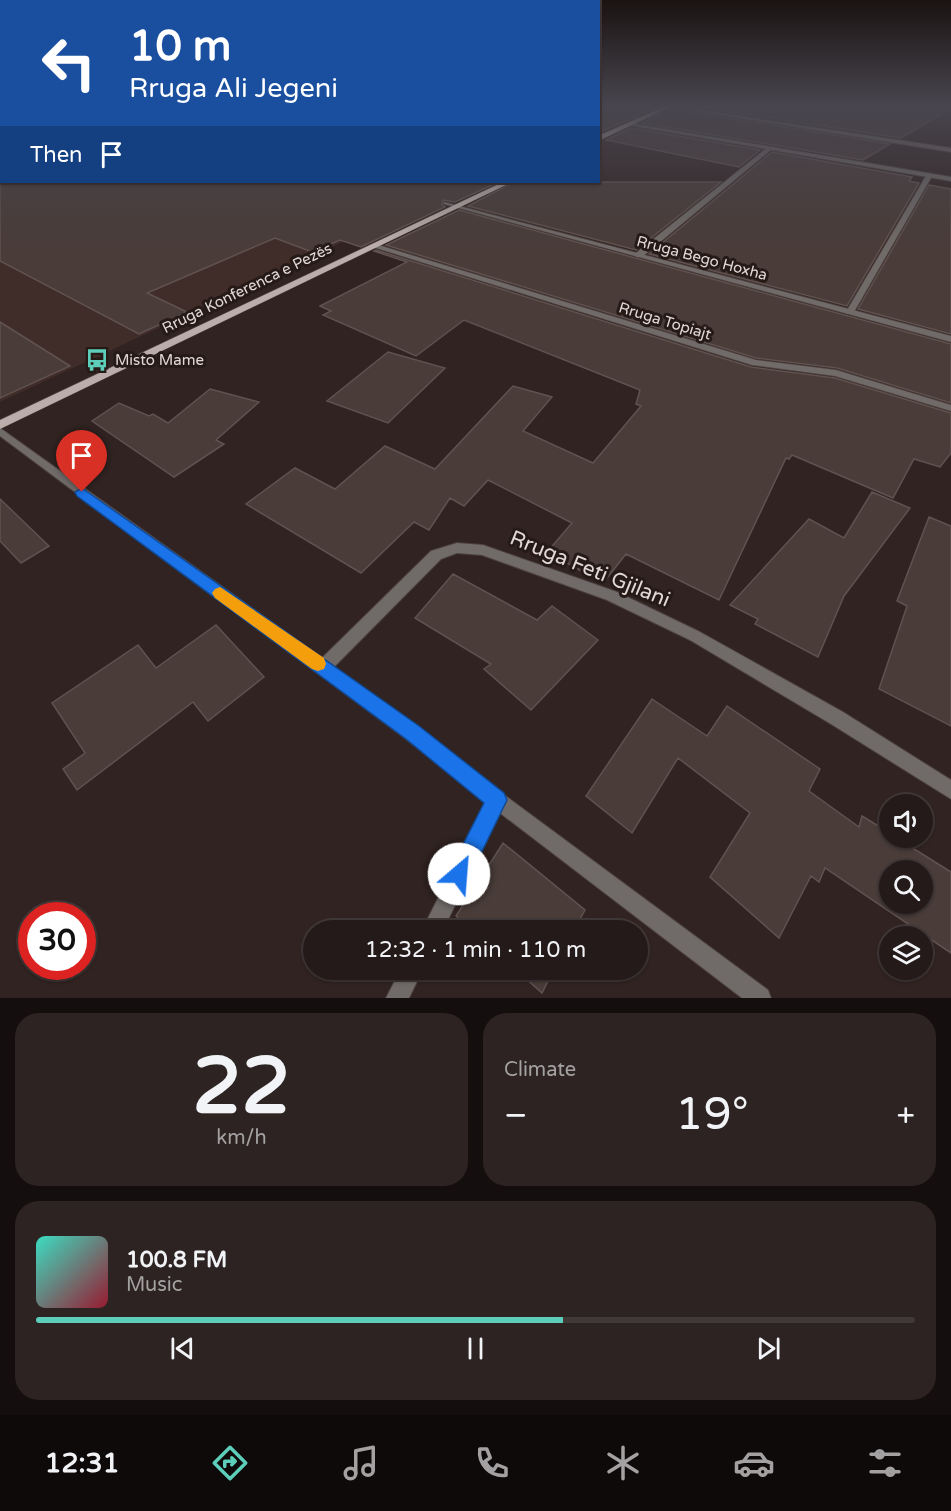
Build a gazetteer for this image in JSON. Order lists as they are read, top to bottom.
{
  "streets": {
    "main road": ["Rruga Konferenca e Pezës"],
    "street": ["Rruga Bego Hoxha", "Rruga Topiajt", "Rruga Feti Gjilani"]
  },
  "crossings": [
    ["Rruga Bego Hoxha", "Rruga Konferenca e Pezës"],
    ["Rruga Konferenca e Pezës", "Rruga Topiajt"]
  ],
  "places": {
    "bus stop": ["Misto Mame"]
  },
  "page": {
    "turn": ["10 m", "Rruga Ali Jegeni"],
    "then": "Then",
    "limit": "30",
    "trip": "12:32 · 1 min · 110 m",
    "tile": [
      ["22", "km/h"],
      "Climate"
    ],
    "heat": ["−", "19°", "+"],
    "song": ["100.8 FM", "Music"],
    "tabs": "12:31"
  }
}
